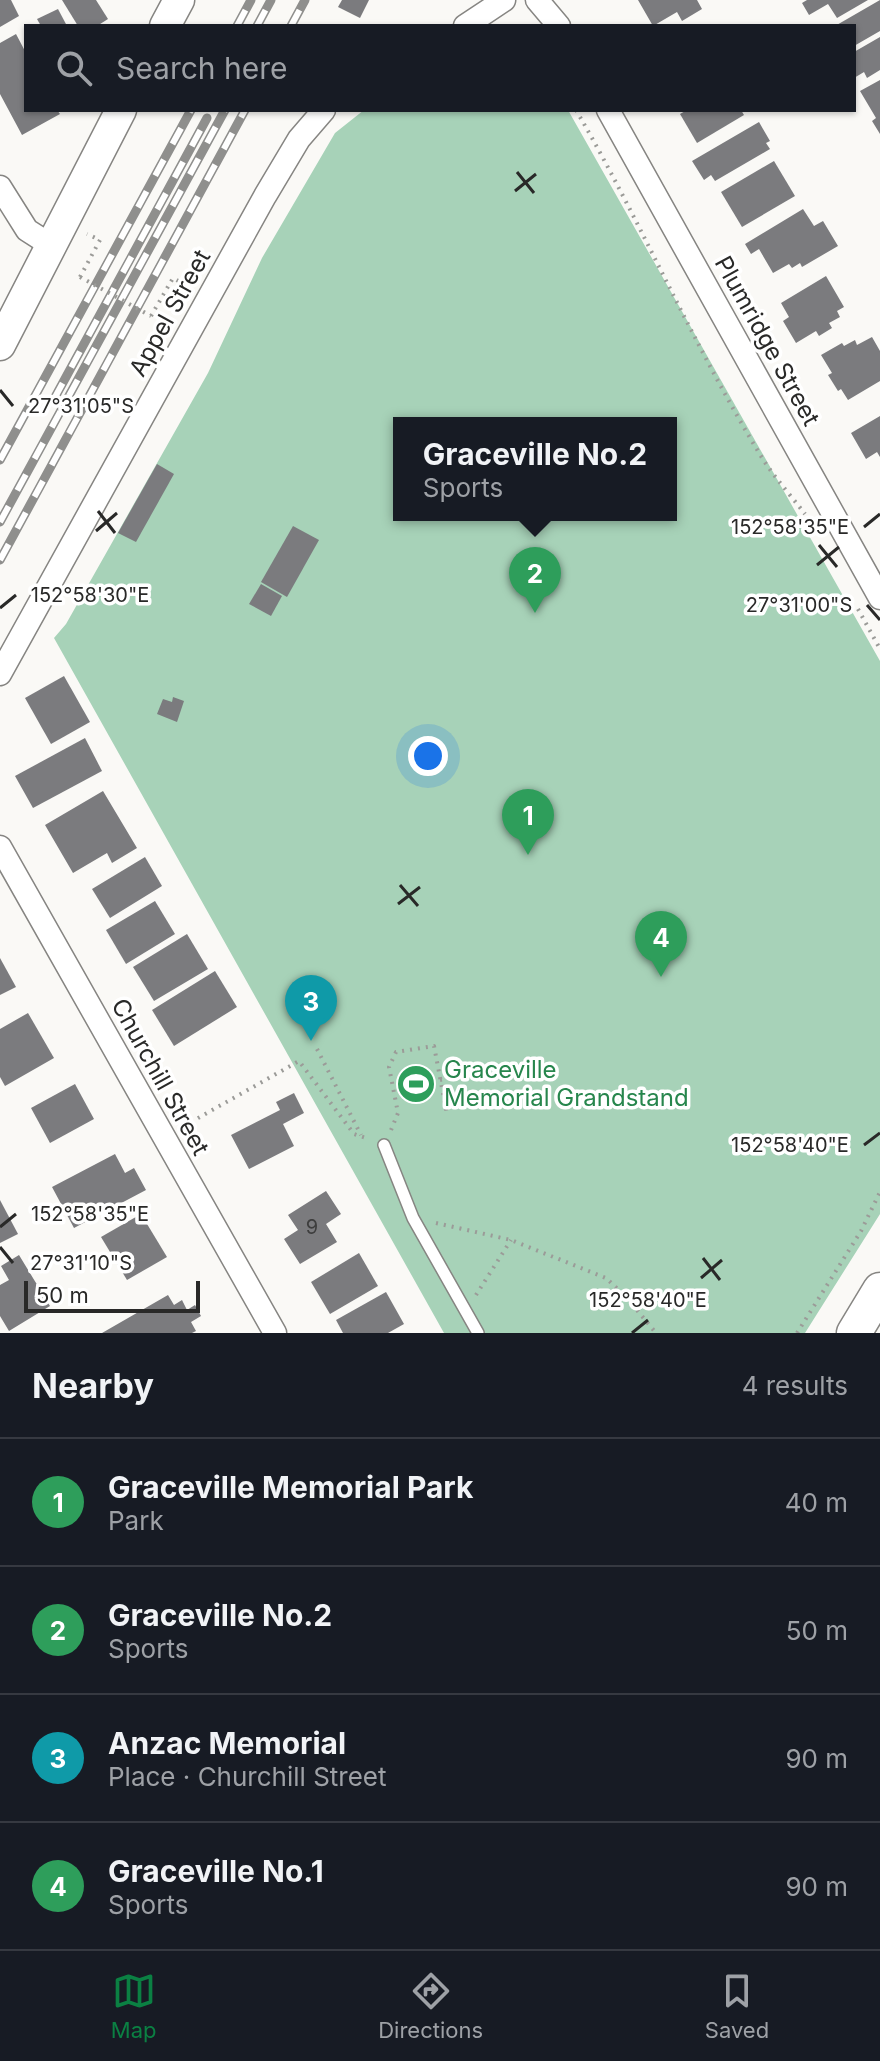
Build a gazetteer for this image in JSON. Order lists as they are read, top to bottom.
{
  "streets": {
    "street": ["Appel Street", "Plumridge Street", "Churchill Street"]
  },
  "places": {
    "sports": ["Graceville Memorial Grandstand"]
  },
  "house_numbers": ["9"],
  "scale_bar": "50 m",
  "page": {
    "search": "Search here",
    "popup": ["Graceville No.2", "Sports"],
    "pins": [
      "2",
      "1",
      "4",
      "3"
    ],
    "scale": "50 m",
    "heading": ["Nearby", "4 results"],
    "list": [
      {
        "mark": "1",
        "name": "Graceville Memorial Park",
        "note": "Park",
        "value": "40 m"
      },
      {
        "mark": "2",
        "name": "Graceville No.2",
        "note": "Sports",
        "value": "50 m"
      },
      {
        "mark": "3",
        "name": "Anzac Memorial",
        "note": "Place · Churchill Street",
        "value": "90 m"
      },
      {
        "mark": "4",
        "name": "Graceville No.1",
        "note": "Sports",
        "value": "90 m"
      }
    ],
    "nav": ["Map", "Directions", "Saved"]
  },
  "coordinates": [
    "27°31'05\"S",
    "152°58'35\"E",
    "152°58'30\"E",
    "27°31'00\"S",
    "152°58'40\"E",
    "27°31'10\"S"
  ]
}
